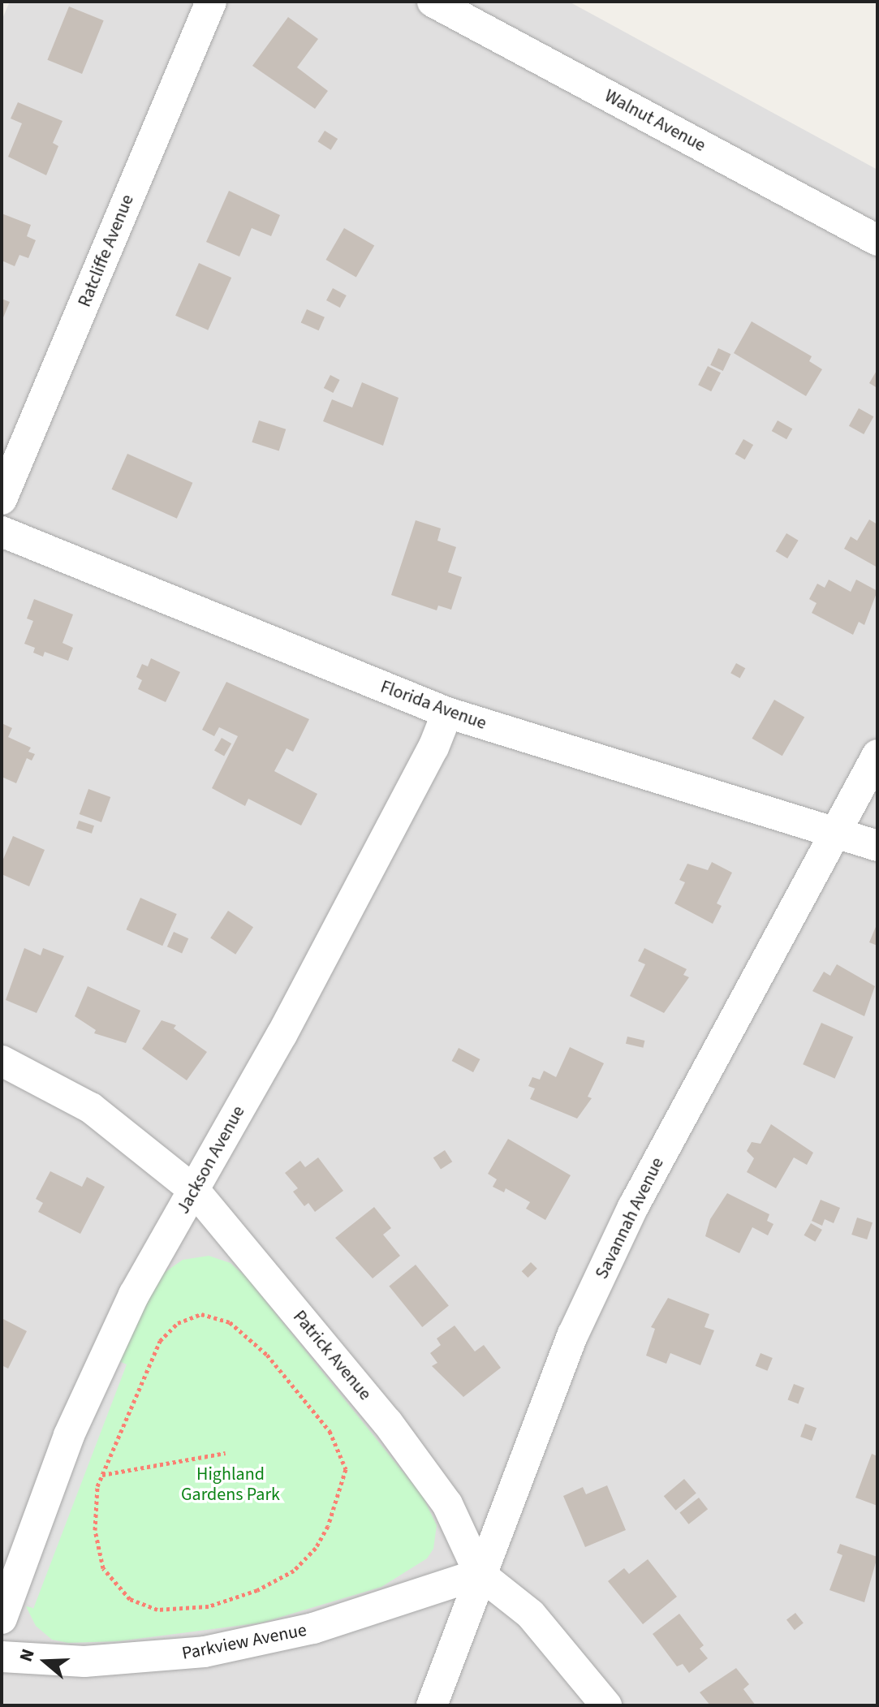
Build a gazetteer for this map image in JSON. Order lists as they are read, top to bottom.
{
  "streets": {
    "street": [
      "Walnut Avenue",
      "Ratcliffe Avenue",
      "Florida Avenue",
      "Jackson Avenue",
      "Savannah Avenue",
      "Patrick Avenue",
      "Parkview Avenue"
    ]
  },
  "crossings": [
    ["Florida Avenue", "Jackson Avenue"],
    ["Florida Avenue", "Savannah Avenue"],
    ["Jackson Avenue", "Patrick Avenue"],
    ["Savannah Avenue", "Patrick Avenue"],
    ["Savannah Avenue", "Parkview Avenue"],
    ["Patrick Avenue", "Parkview Avenue"]
  ],
  "parks": ["Highland Gardens Park"],
  "north": "left"
}
